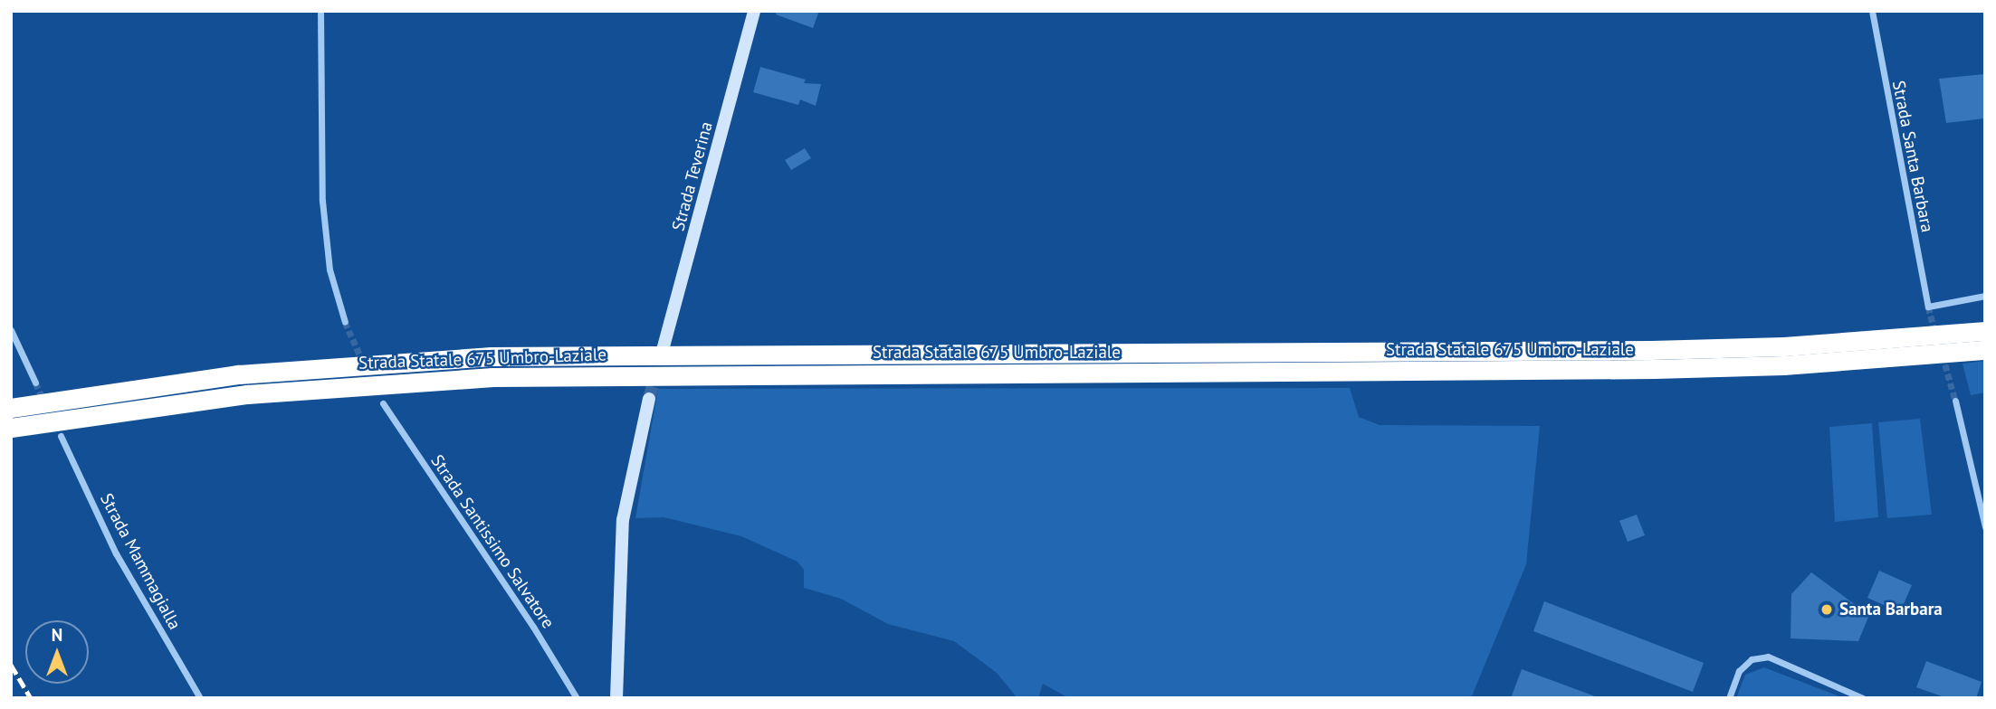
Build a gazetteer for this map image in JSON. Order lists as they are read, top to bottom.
{
  "streets": {
    "highway": ["Strada Statale 675 Umbro-Laziale"],
    "main road": ["Strada Teverina"],
    "street": ["Strada Santa Barbara", "Strada Santissimo Salvatore", "Strada Mammagialla"]
  },
  "places": ["Santa Barbara"],
  "north": "top"
}
